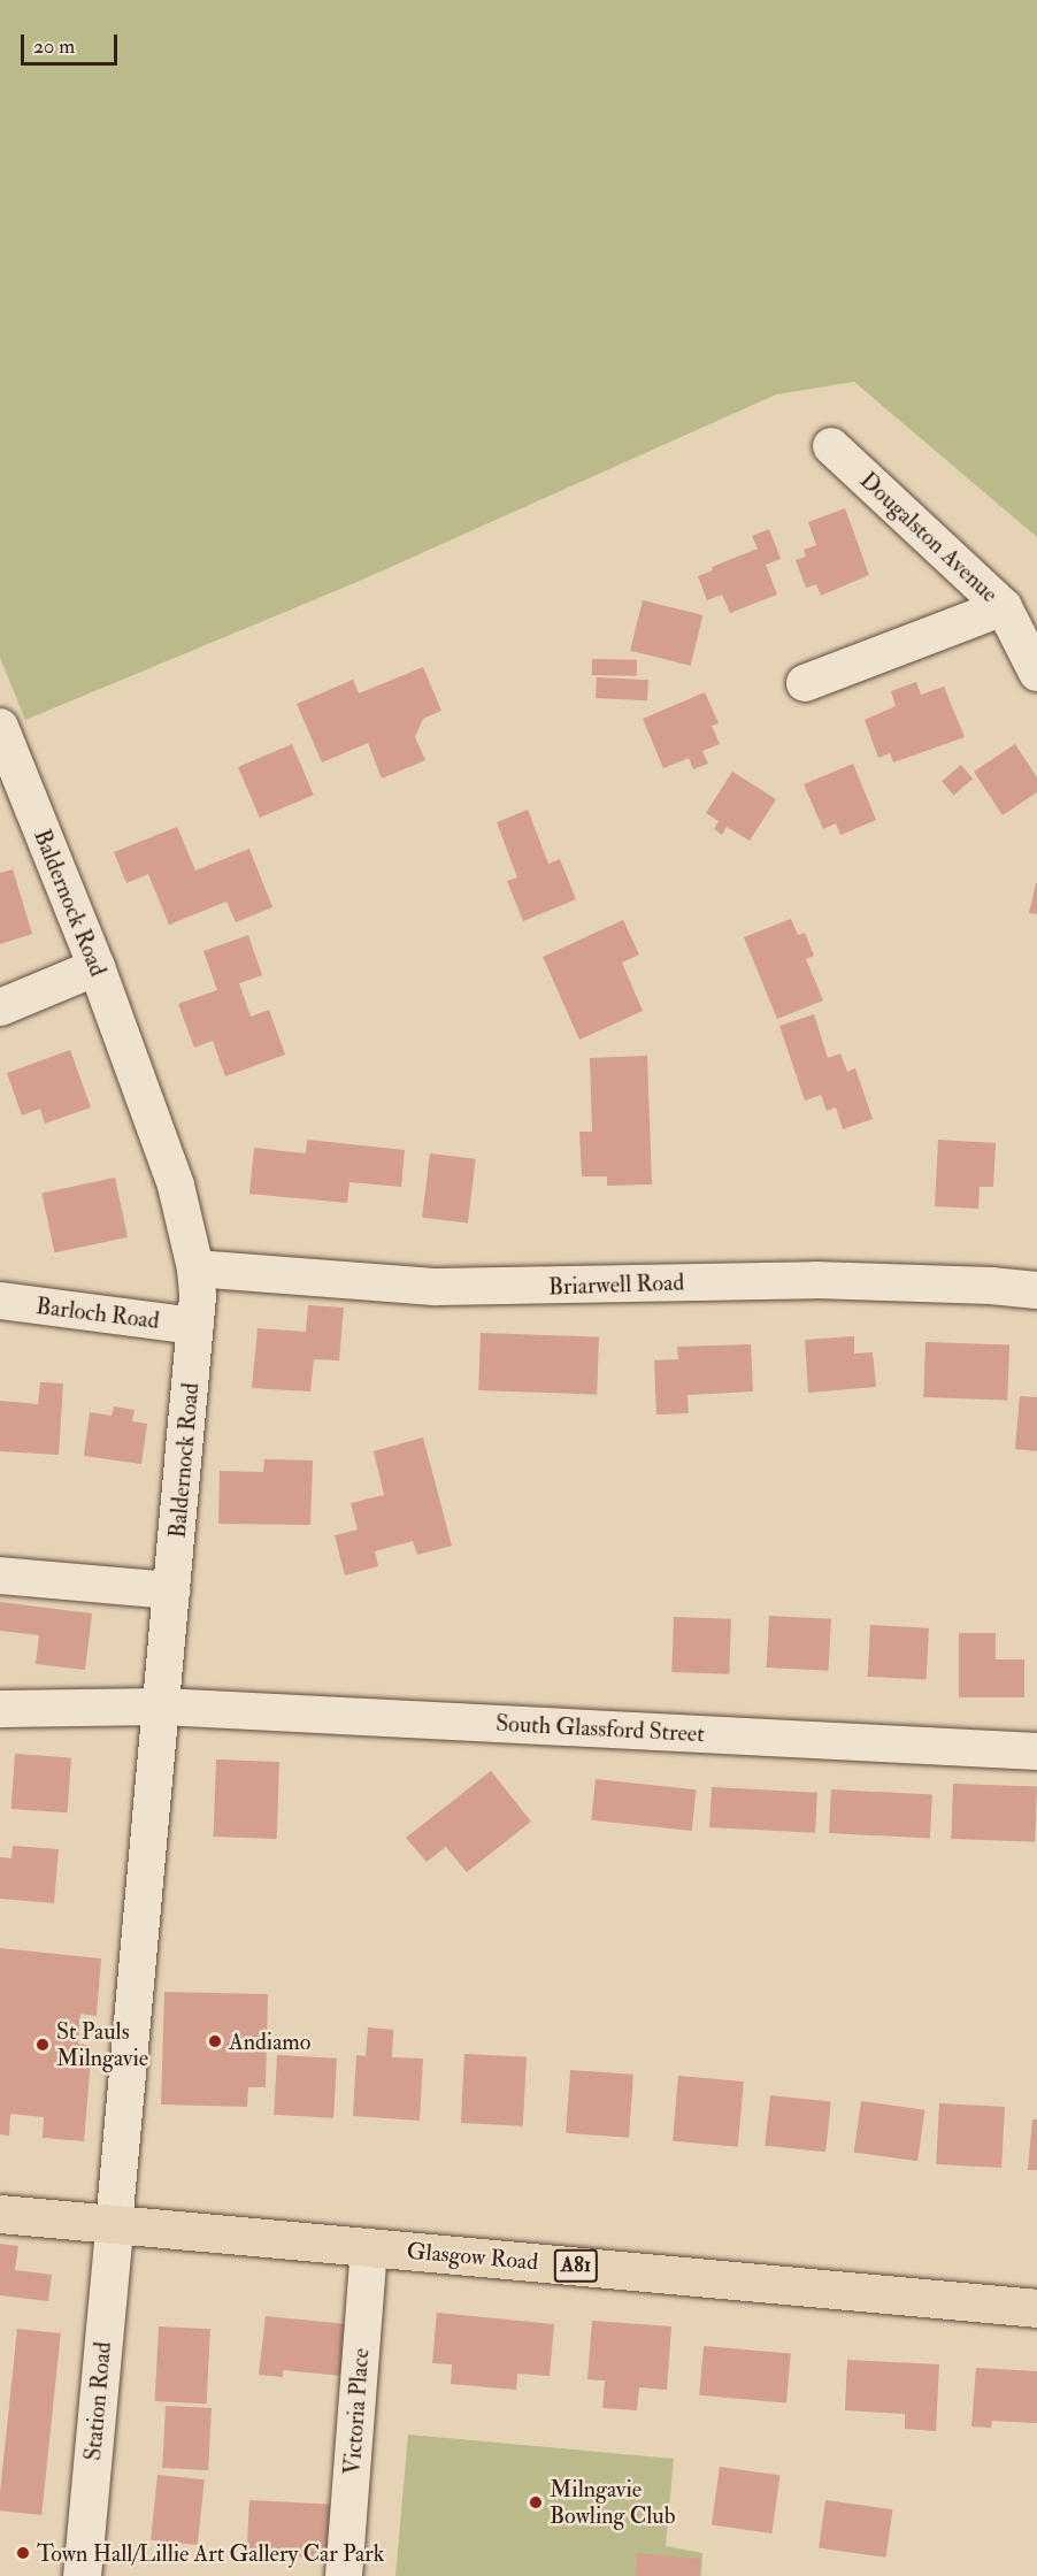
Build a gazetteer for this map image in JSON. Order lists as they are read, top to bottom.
{
  "streets": {
    "main road": ["Glasgow Road", "A81", "Station Road"],
    "street": [
      "Dougalston Avenue",
      "Baldernock Road",
      "Briarwell Road",
      "Barloch Road",
      "South Glassford Street",
      "Victoria Place"
    ]
  },
  "crossings": [
    ["Baldernock Road", "Briarwell Road"],
    ["Baldernock Road", "Barloch Road"],
    ["Baldernock Road", "South Glassford Street"],
    ["Baldernock Road", "Glasgow Road"],
    ["Baldernock Road", "A81"],
    ["Baldernock Road", "Station Road"],
    ["Glasgow Road", "A81"],
    ["Glasgow Road", "Station Road"],
    ["Glasgow Road", "Victoria Place"],
    ["A81", "Station Road"]
  ],
  "places": [
    "Andiamo",
    "St Pauls Milngavie",
    "Milngavie Bowling Club",
    "Town Hall/Lillie Art Gallery Car Park"
  ],
  "scale_bar": "20 m"
}
